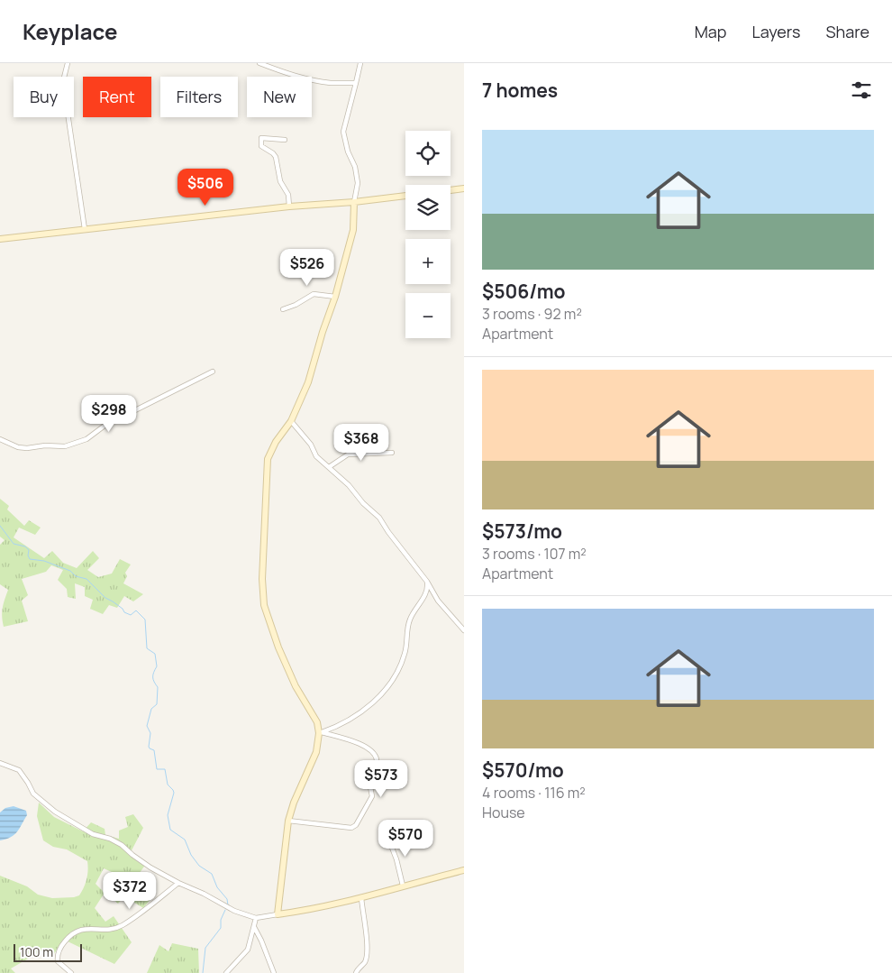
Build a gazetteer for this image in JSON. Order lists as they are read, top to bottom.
{
  "scale_bar": "100 m",
  "page": {
    "header": "Keyplace",
    "nav": ["Map", "Layers", "Share"],
    "heading": "7 homes",
    "chip": [
      "Buy",
      "Rent",
      "Filters",
      "New"
    ],
    "list": [
      {
        "name": "$506/mo",
        "note": "3 rooms · 92 m² · Apartment"
      },
      {
        "name": "$573/mo",
        "note": "3 rooms · 107 m² · Apartment"
      },
      {
        "name": "$570/mo",
        "note": "4 rooms · 116 m² · House"
      }
    ],
    "map_buttons": ["+", "−"],
    "price": [
      "$506",
      "$526",
      "$298",
      "$368",
      "$573",
      "$570",
      "$372"
    ],
    "scale": "100 m"
  }
}
